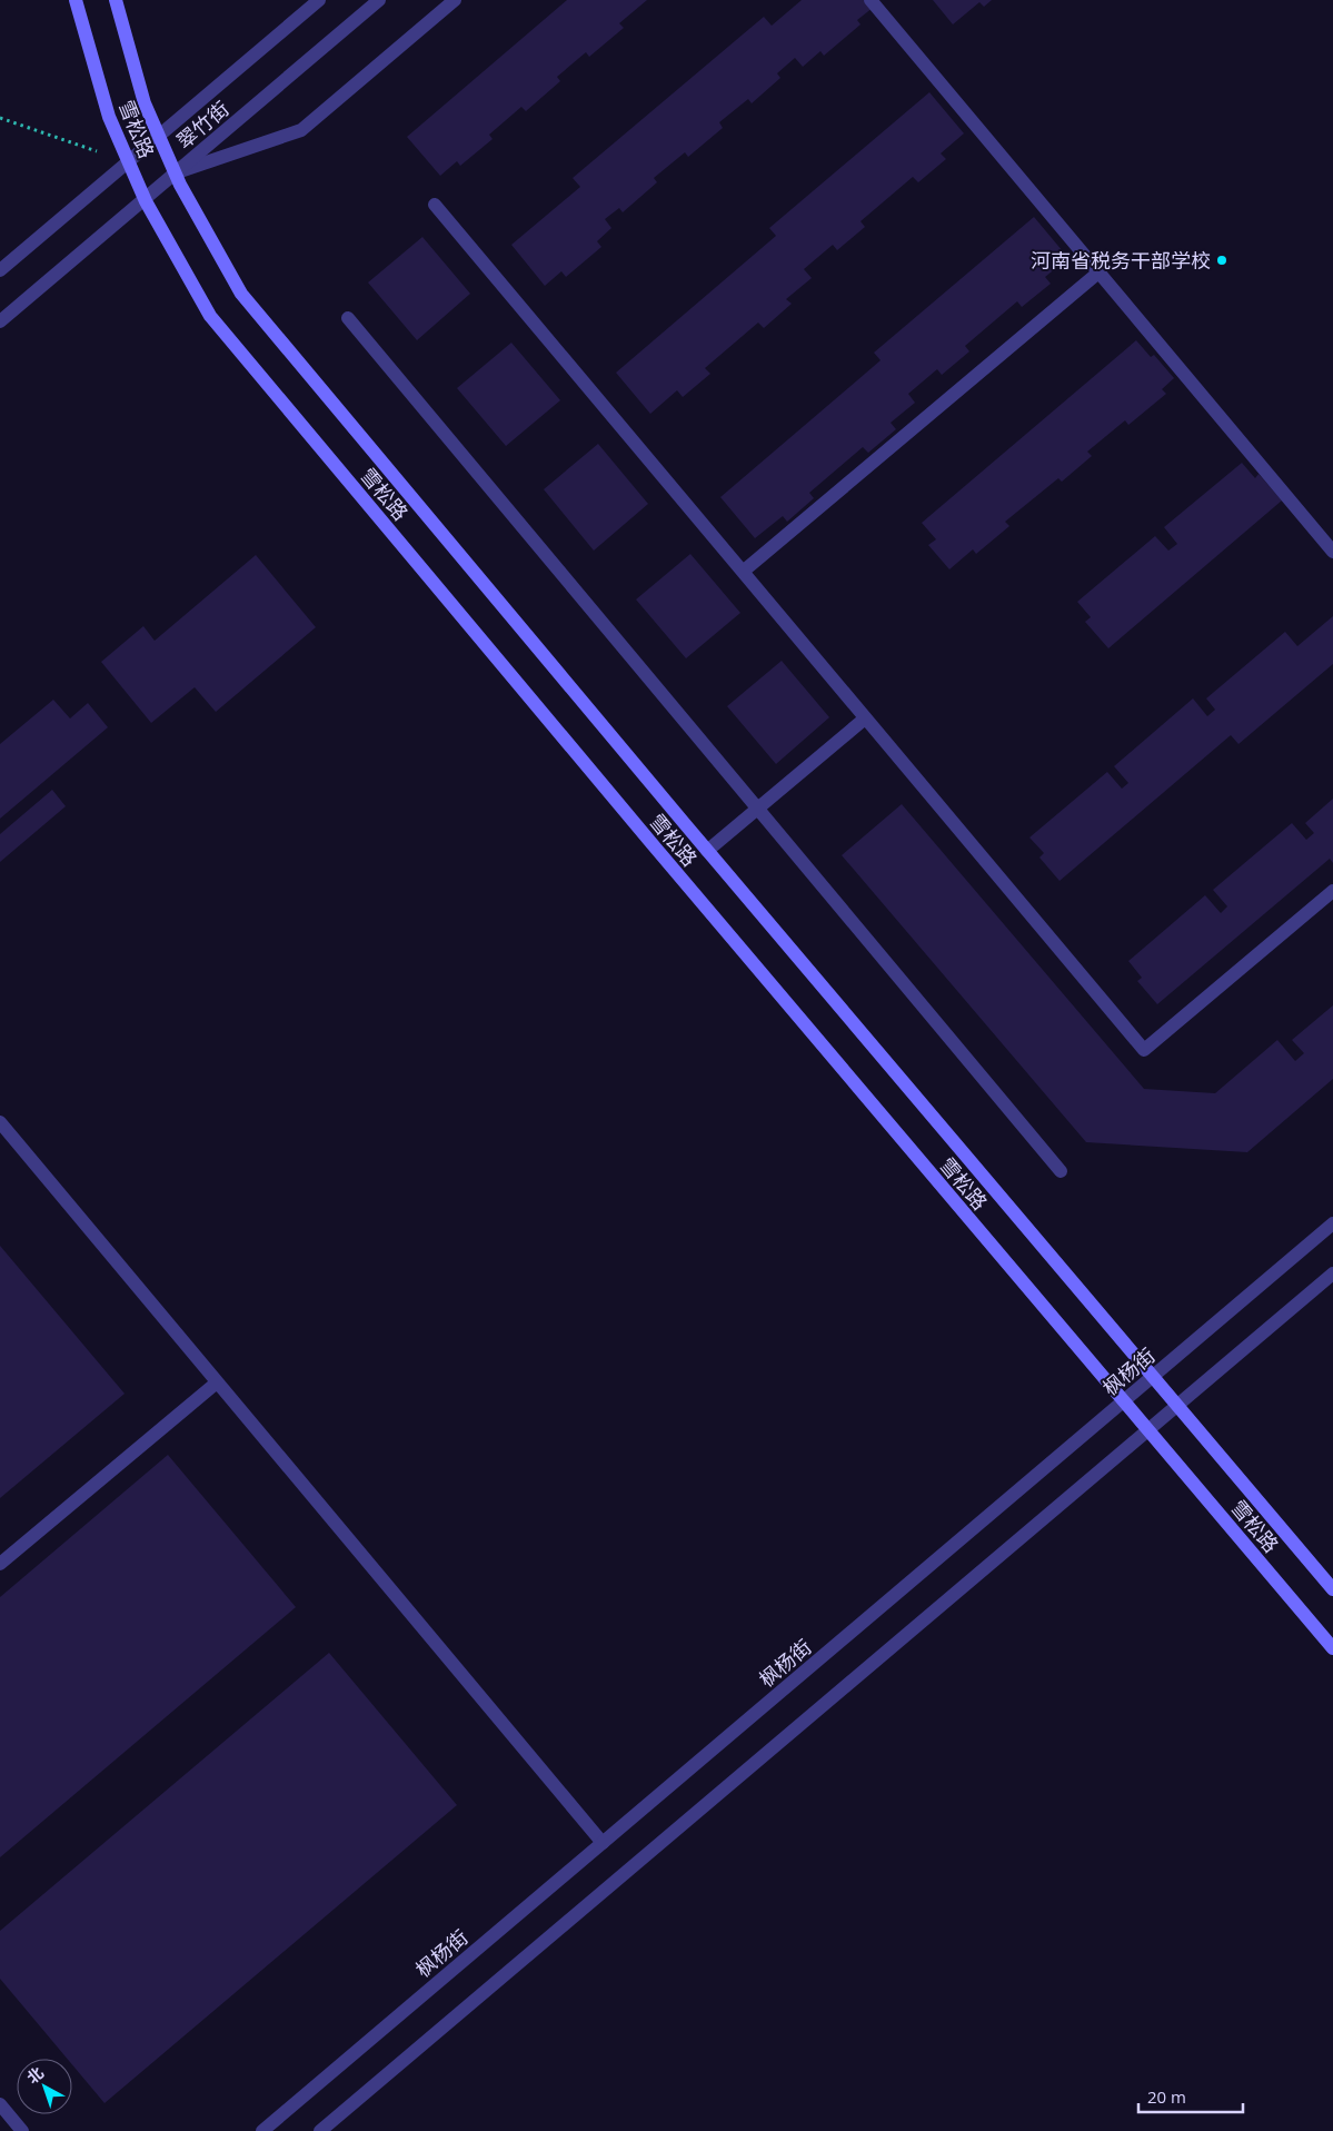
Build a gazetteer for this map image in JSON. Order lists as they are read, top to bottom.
{
  "streets": {
    "main road": ["雪松路"],
    "street": ["翠竹街", "枫杨街"]
  },
  "crossings": [
    ["翠竹街", "雪松路"],
    ["雪松路", "枫杨街"]
  ],
  "places": ["河南省税务干部学校"],
  "scale_bar": "20 m",
  "north": "top left"
}
